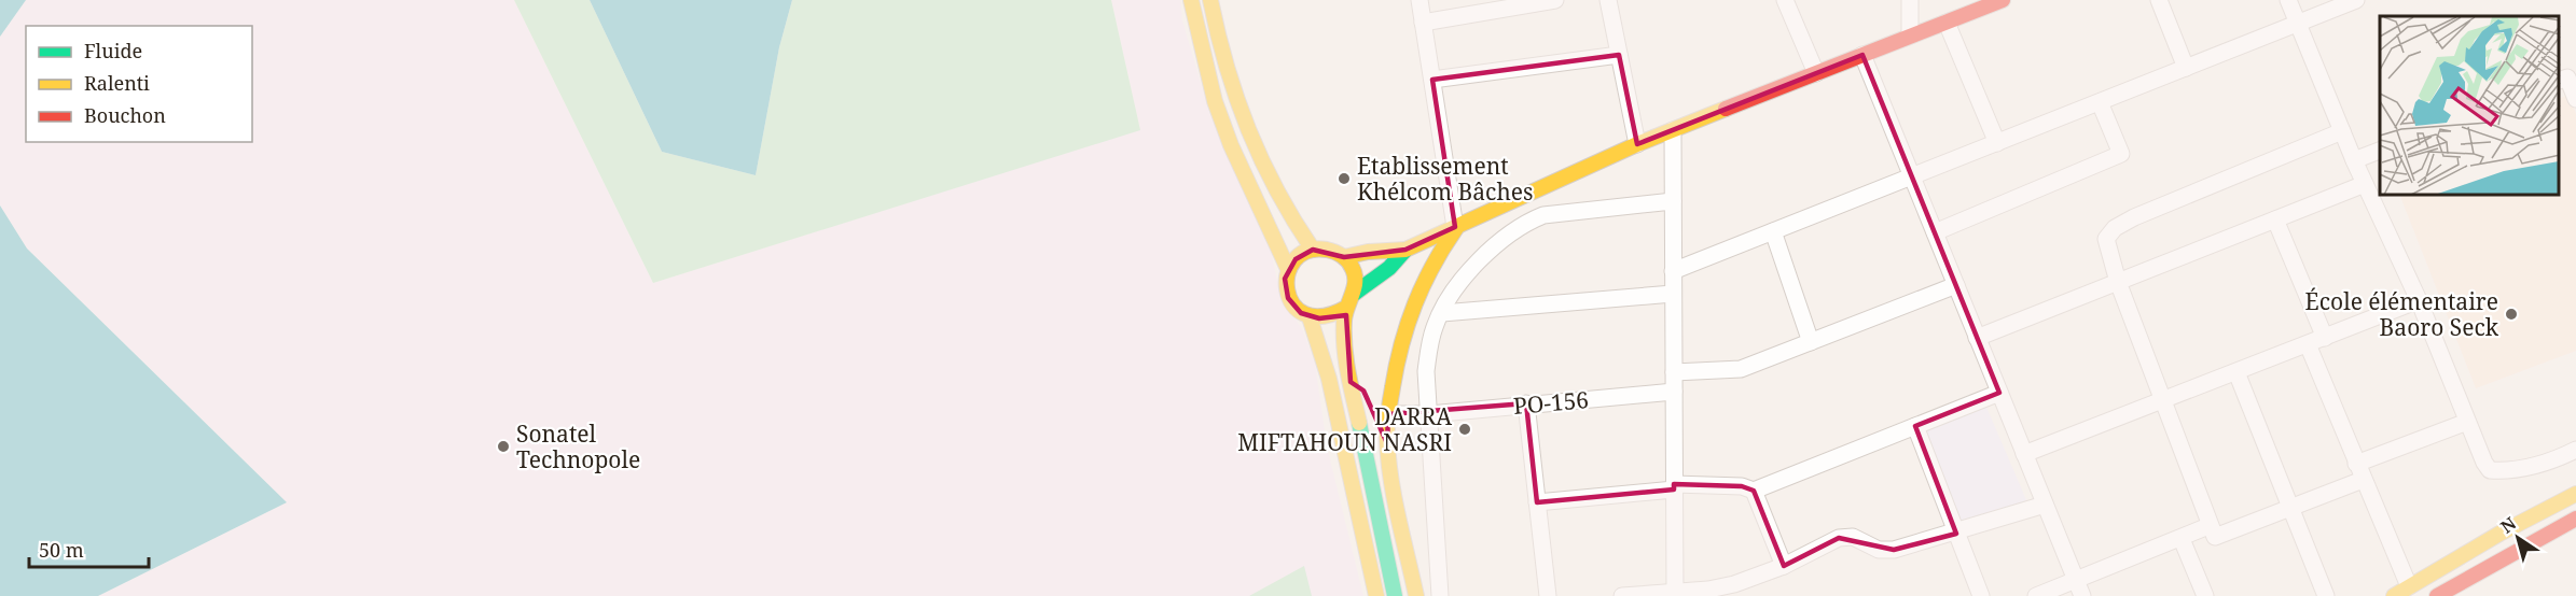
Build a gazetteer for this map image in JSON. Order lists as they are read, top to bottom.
{
  "streets": {
    "street": ["PO-156"]
  },
  "places": [
    "Etablissement Khélcom Bâches",
    "École élémentaire Baoro Seck",
    "DARRA MIFTAHOUN NASRI",
    "Sonatel Technopole"
  ],
  "legend": ["Fluide", "Ralenti", "Bouchon"],
  "scale_bar": "50 m",
  "north": "top left"
}
